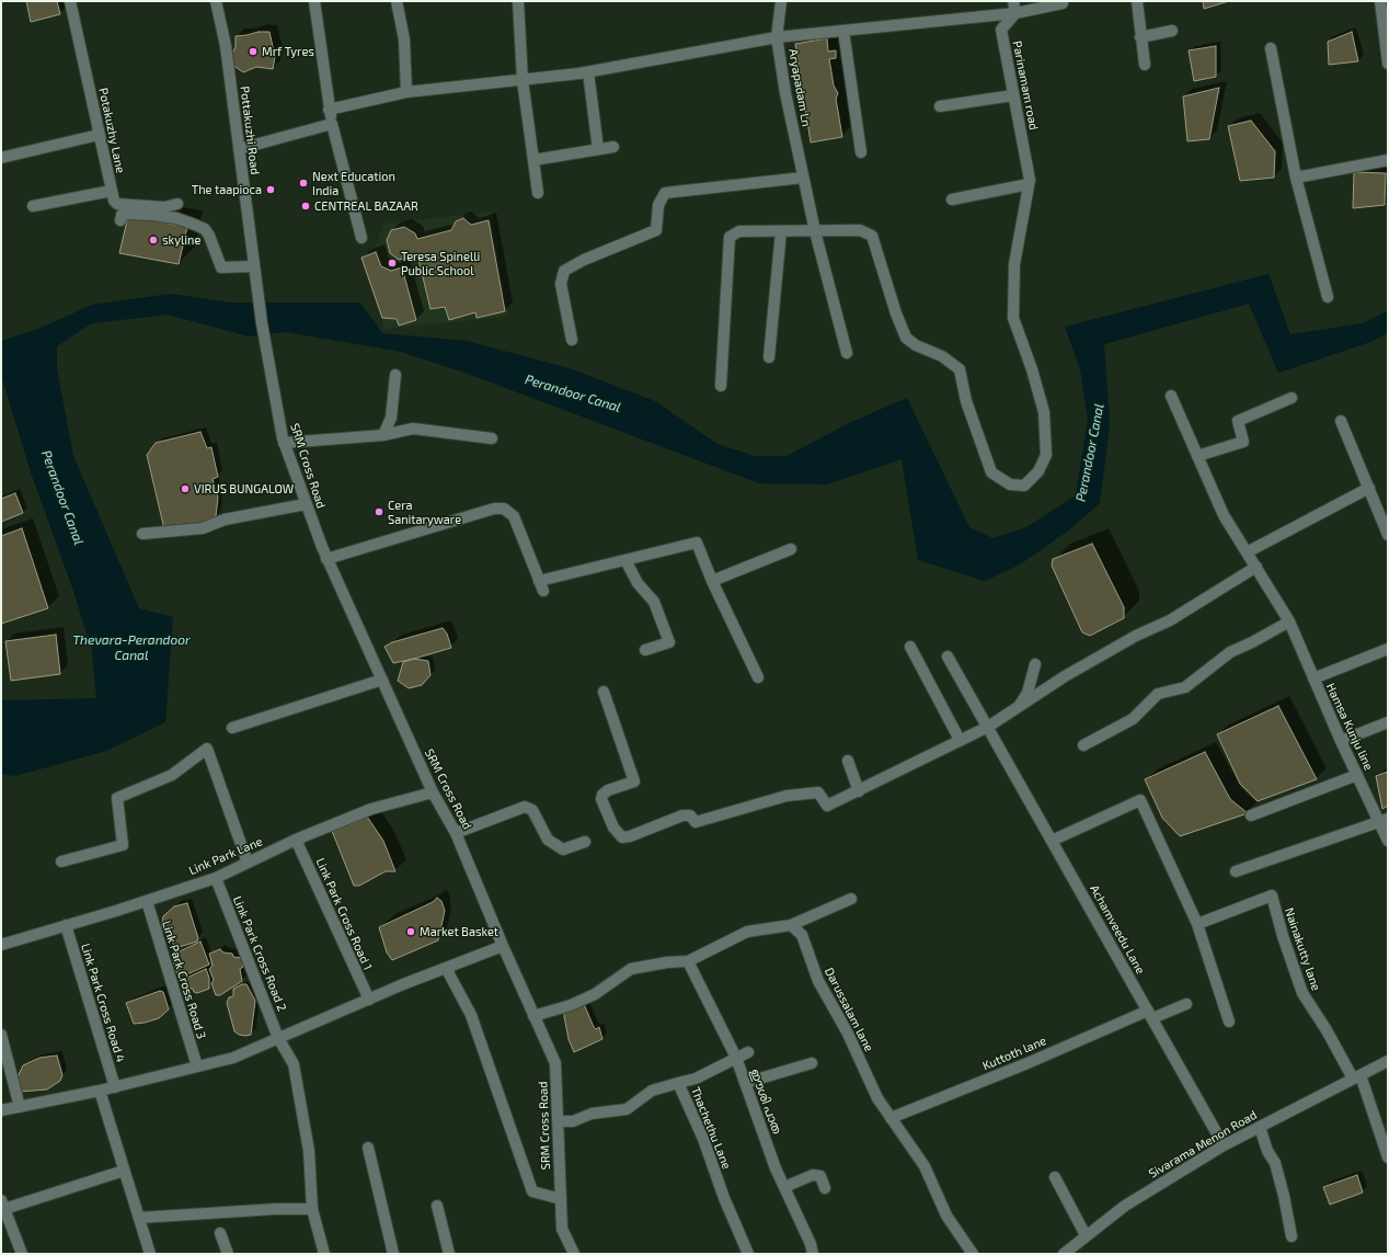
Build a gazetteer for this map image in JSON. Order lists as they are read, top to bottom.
{
  "streets": {
    "street": [
      "Parinamam road",
      "Aryapadam Ln",
      "Potakuzhy Lane",
      "Pottakuzhi Road",
      "SRM Cross Road",
      "Hamsa Kunju line",
      "Link Park Lane",
      "Link Park Cross Road 1",
      "Achamveedu Lane",
      "Nainakutty lane",
      "Link Park Cross Road 2",
      "Link Park Cross Road 3",
      "Link Park Cross Road 4",
      "Darussalam lane",
      "Kuttoth lane",
      "ഈശി പാത",
      "Thachethu Lane",
      "Sivarama Menon Road"
    ]
  },
  "crossings": [
    ["Pottakuzhi Road", "SRM Cross Road"],
    ["SRM Cross Road", "Link Park Lane"],
    ["SRM Cross Road", "Thachethu Lane"],
    ["Link Park Lane", "Link Park Cross Road 1"],
    ["Link Park Lane", "Link Park Cross Road 2"],
    ["Link Park Lane", "Link Park Cross Road 3"],
    ["Link Park Lane", "Link Park Cross Road 4"],
    ["Achamveedu Lane", "Kuttoth lane"],
    ["Achamveedu Lane", "Sivarama Menon Road"],
    ["Nainakutty lane", "Sivarama Menon Road"],
    ["Darussalam lane", "Kuttoth lane"]
  ],
  "water": ["Perandoor Canal", "Thevara-Perandoor Canal"],
  "places": [
    "Mrf Tyres",
    "Next Education India",
    "The taapioca",
    "CENTREAL BAZAAR",
    "skyline",
    "Teresa Spinelli Public School",
    "VIRUS BUNGALOW",
    "Cera Sanitaryware",
    "Market Basket"
  ]
}
